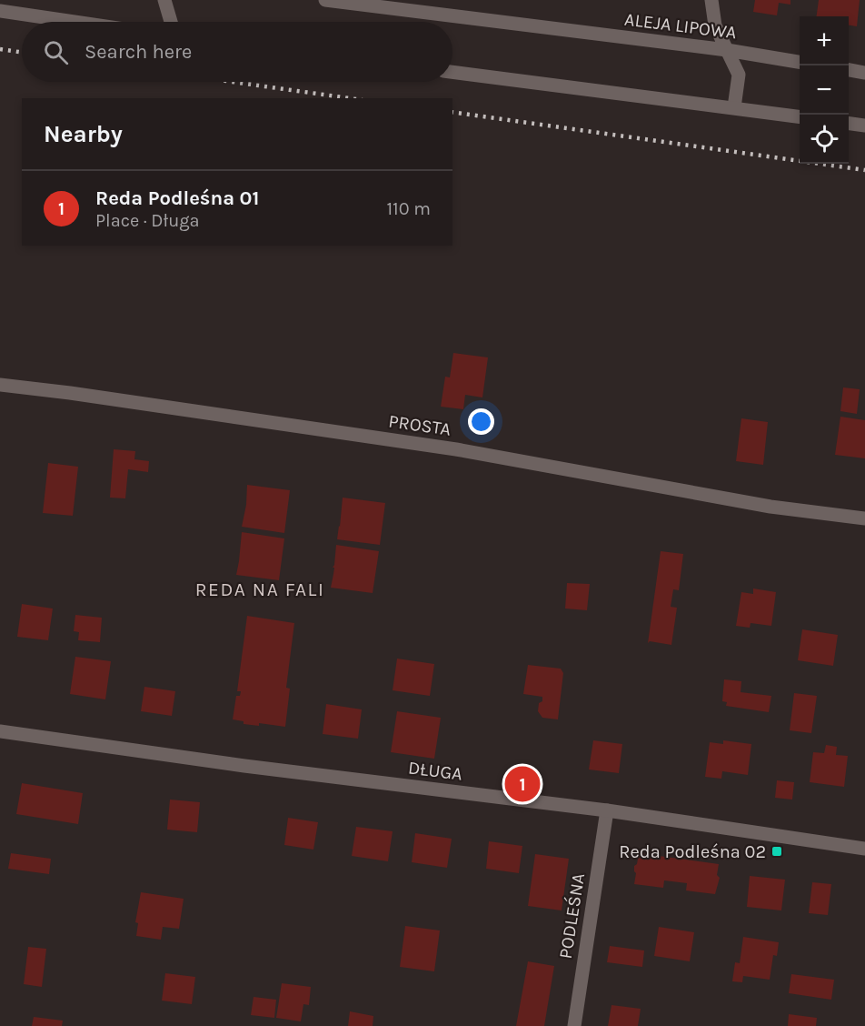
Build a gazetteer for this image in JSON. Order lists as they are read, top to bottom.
{
  "streets": {
    "street": [
      "ALEJA LIPOWA",
      "PROSTA",
      "DŁUGA",
      "PODLEŚNA"
    ]
  },
  "crossings": [
    ["DŁUGA", "PODLEŚNA"]
  ],
  "districts": ["REDA NA FALI"],
  "places": {
    "transit": ["Reda Podleśna 02"]
  },
  "page": {
    "map_buttons": ["+", "−"],
    "search": "Search here",
    "heading": "Nearby",
    "list": [
      {
        "mark": "1",
        "name": "Reda Podleśna 01",
        "note": "Place · Długa",
        "value": "110 m"
      }
    ],
    "pins": "1"
  }
}
